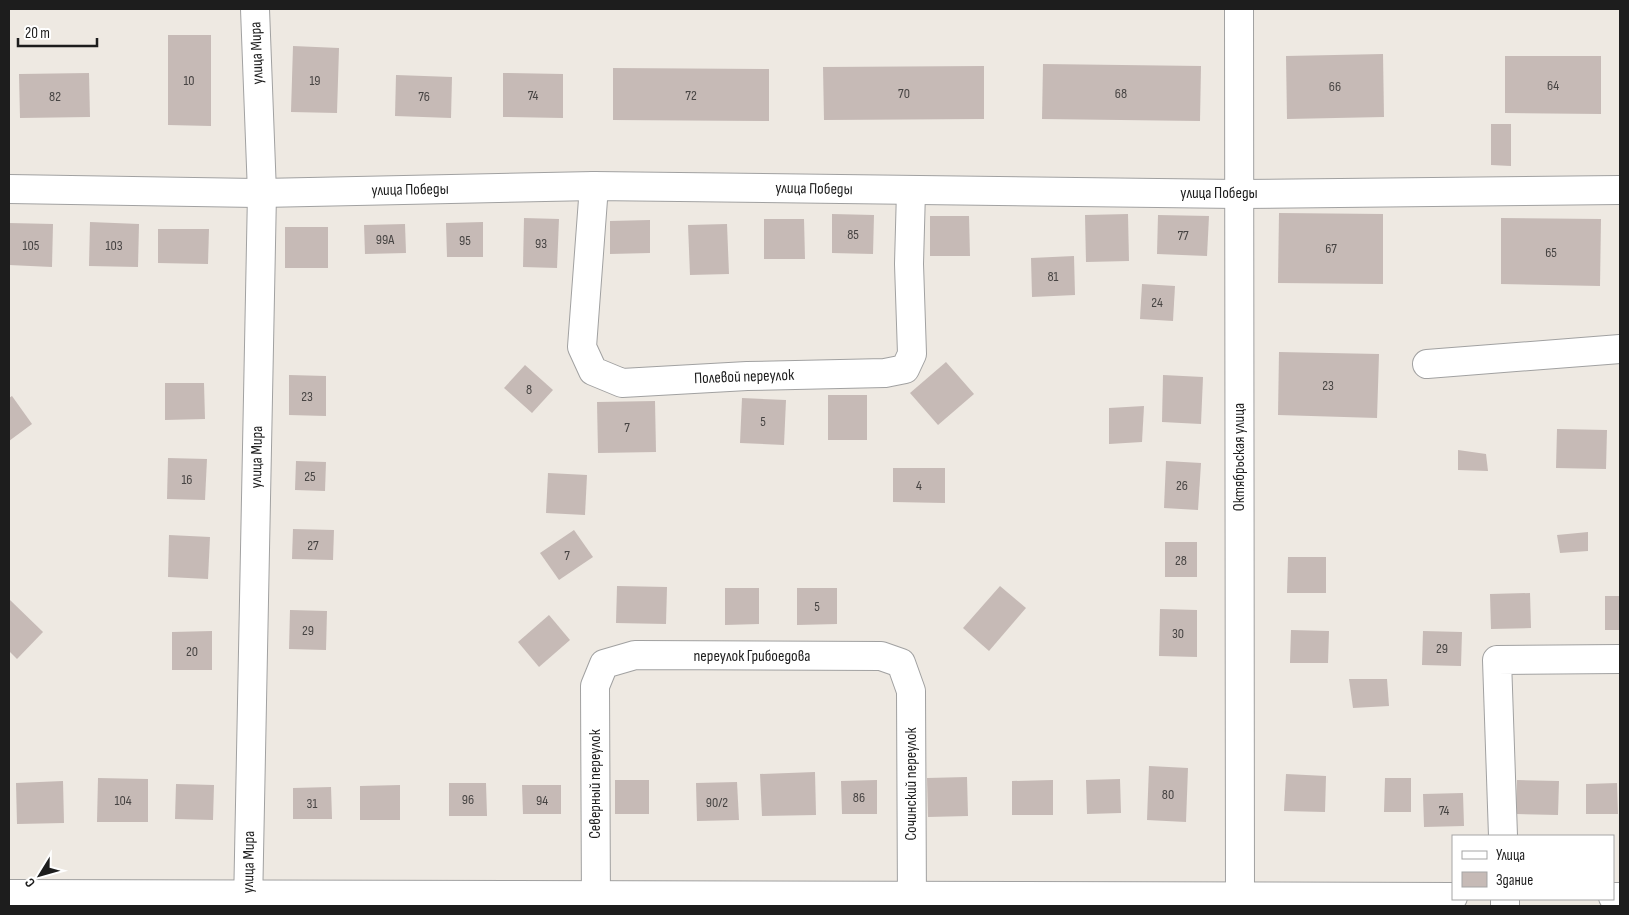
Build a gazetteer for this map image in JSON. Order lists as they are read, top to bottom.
{
  "streets": {
    "street": [
      "улица Мира",
      "улица Победы",
      "Полевой переулок",
      "Октябрьская улица",
      "переулок Грибоедова",
      "Северный переулок",
      "Сочинский переулок"
    ]
  },
  "crossings": [
    ["улица Мира", "улица Победы"],
    ["улица Победы", "Полевой переулок"],
    ["улица Победы", "Октябрьская улица"],
    ["переулок Грибоедова", "Северный переулок"],
    ["переулок Грибоедова", "Сочинский переулок"]
  ],
  "house_numbers": [
    "10",
    "19",
    "64",
    "66",
    "70",
    "68",
    "74",
    "72",
    "82",
    "76",
    "85",
    "77",
    "99А",
    "95",
    "93",
    "105",
    "103",
    "67",
    "65",
    "81",
    "24",
    "23",
    "8",
    "23",
    "5",
    "7",
    "25",
    "16",
    "4",
    "26",
    "27",
    "7",
    "28",
    "5",
    "29",
    "30",
    "29",
    "20",
    "80",
    "86",
    "96",
    "104",
    "94",
    "90/2",
    "31",
    "74"
  ],
  "legend": ["Улица", "Здание"],
  "scale_bar": "20 m",
  "north": "bottom left"
}
